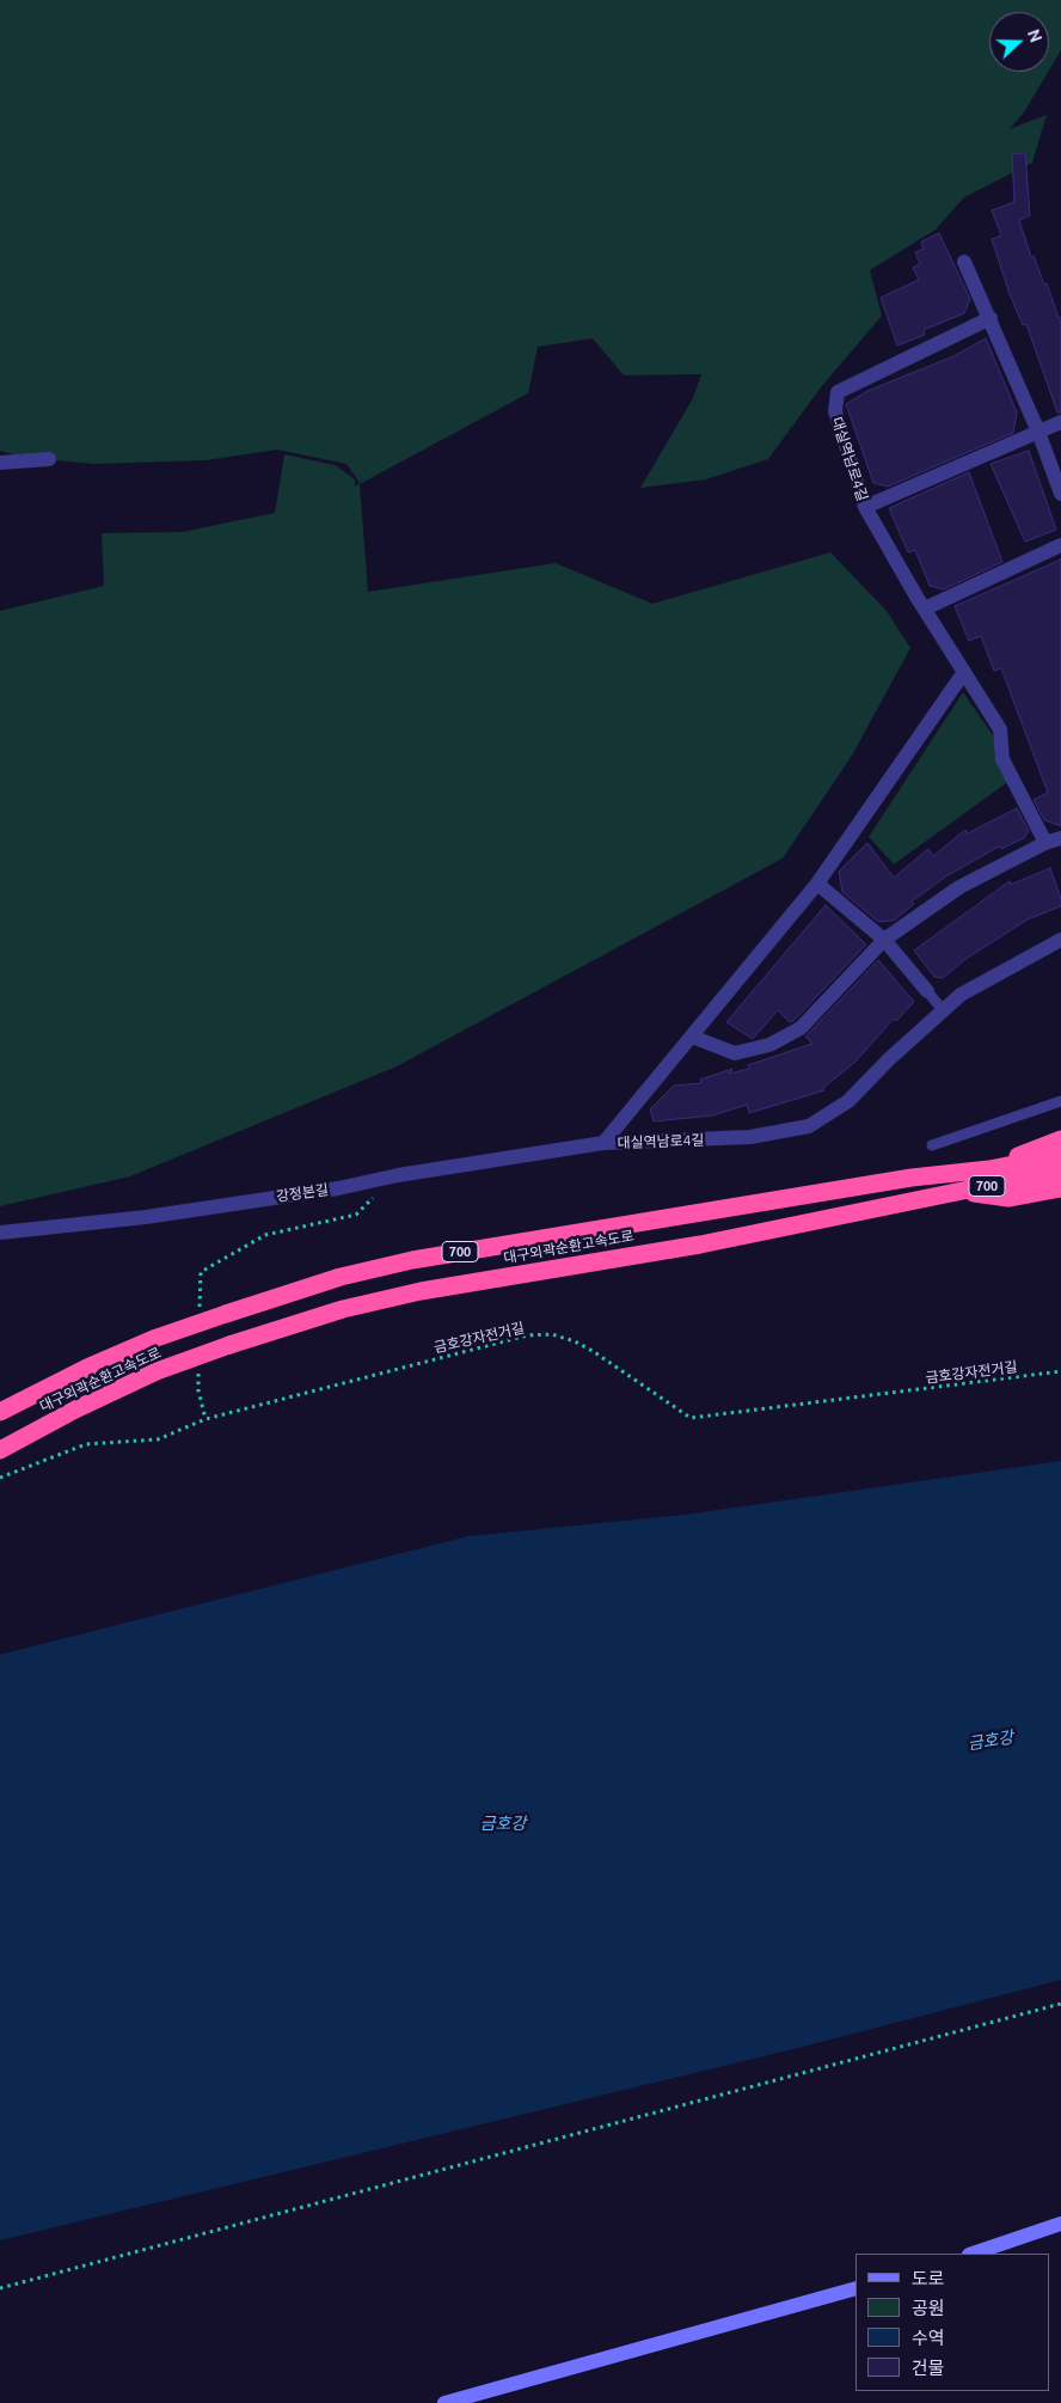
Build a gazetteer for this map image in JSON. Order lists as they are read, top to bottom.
{
  "streets": {
    "highway": ["700", "대구외곽순환고속도로"],
    "street": ["대실역남로4길", "강정본길"],
    "path": ["금호강자전거길"]
  },
  "crossings": [
    ["대실역남로4길", "강정본길"]
  ],
  "water": ["금호강"],
  "legend": [
    "도로",
    "공원",
    "수역",
    "건물"
  ],
  "north": "right"
}
